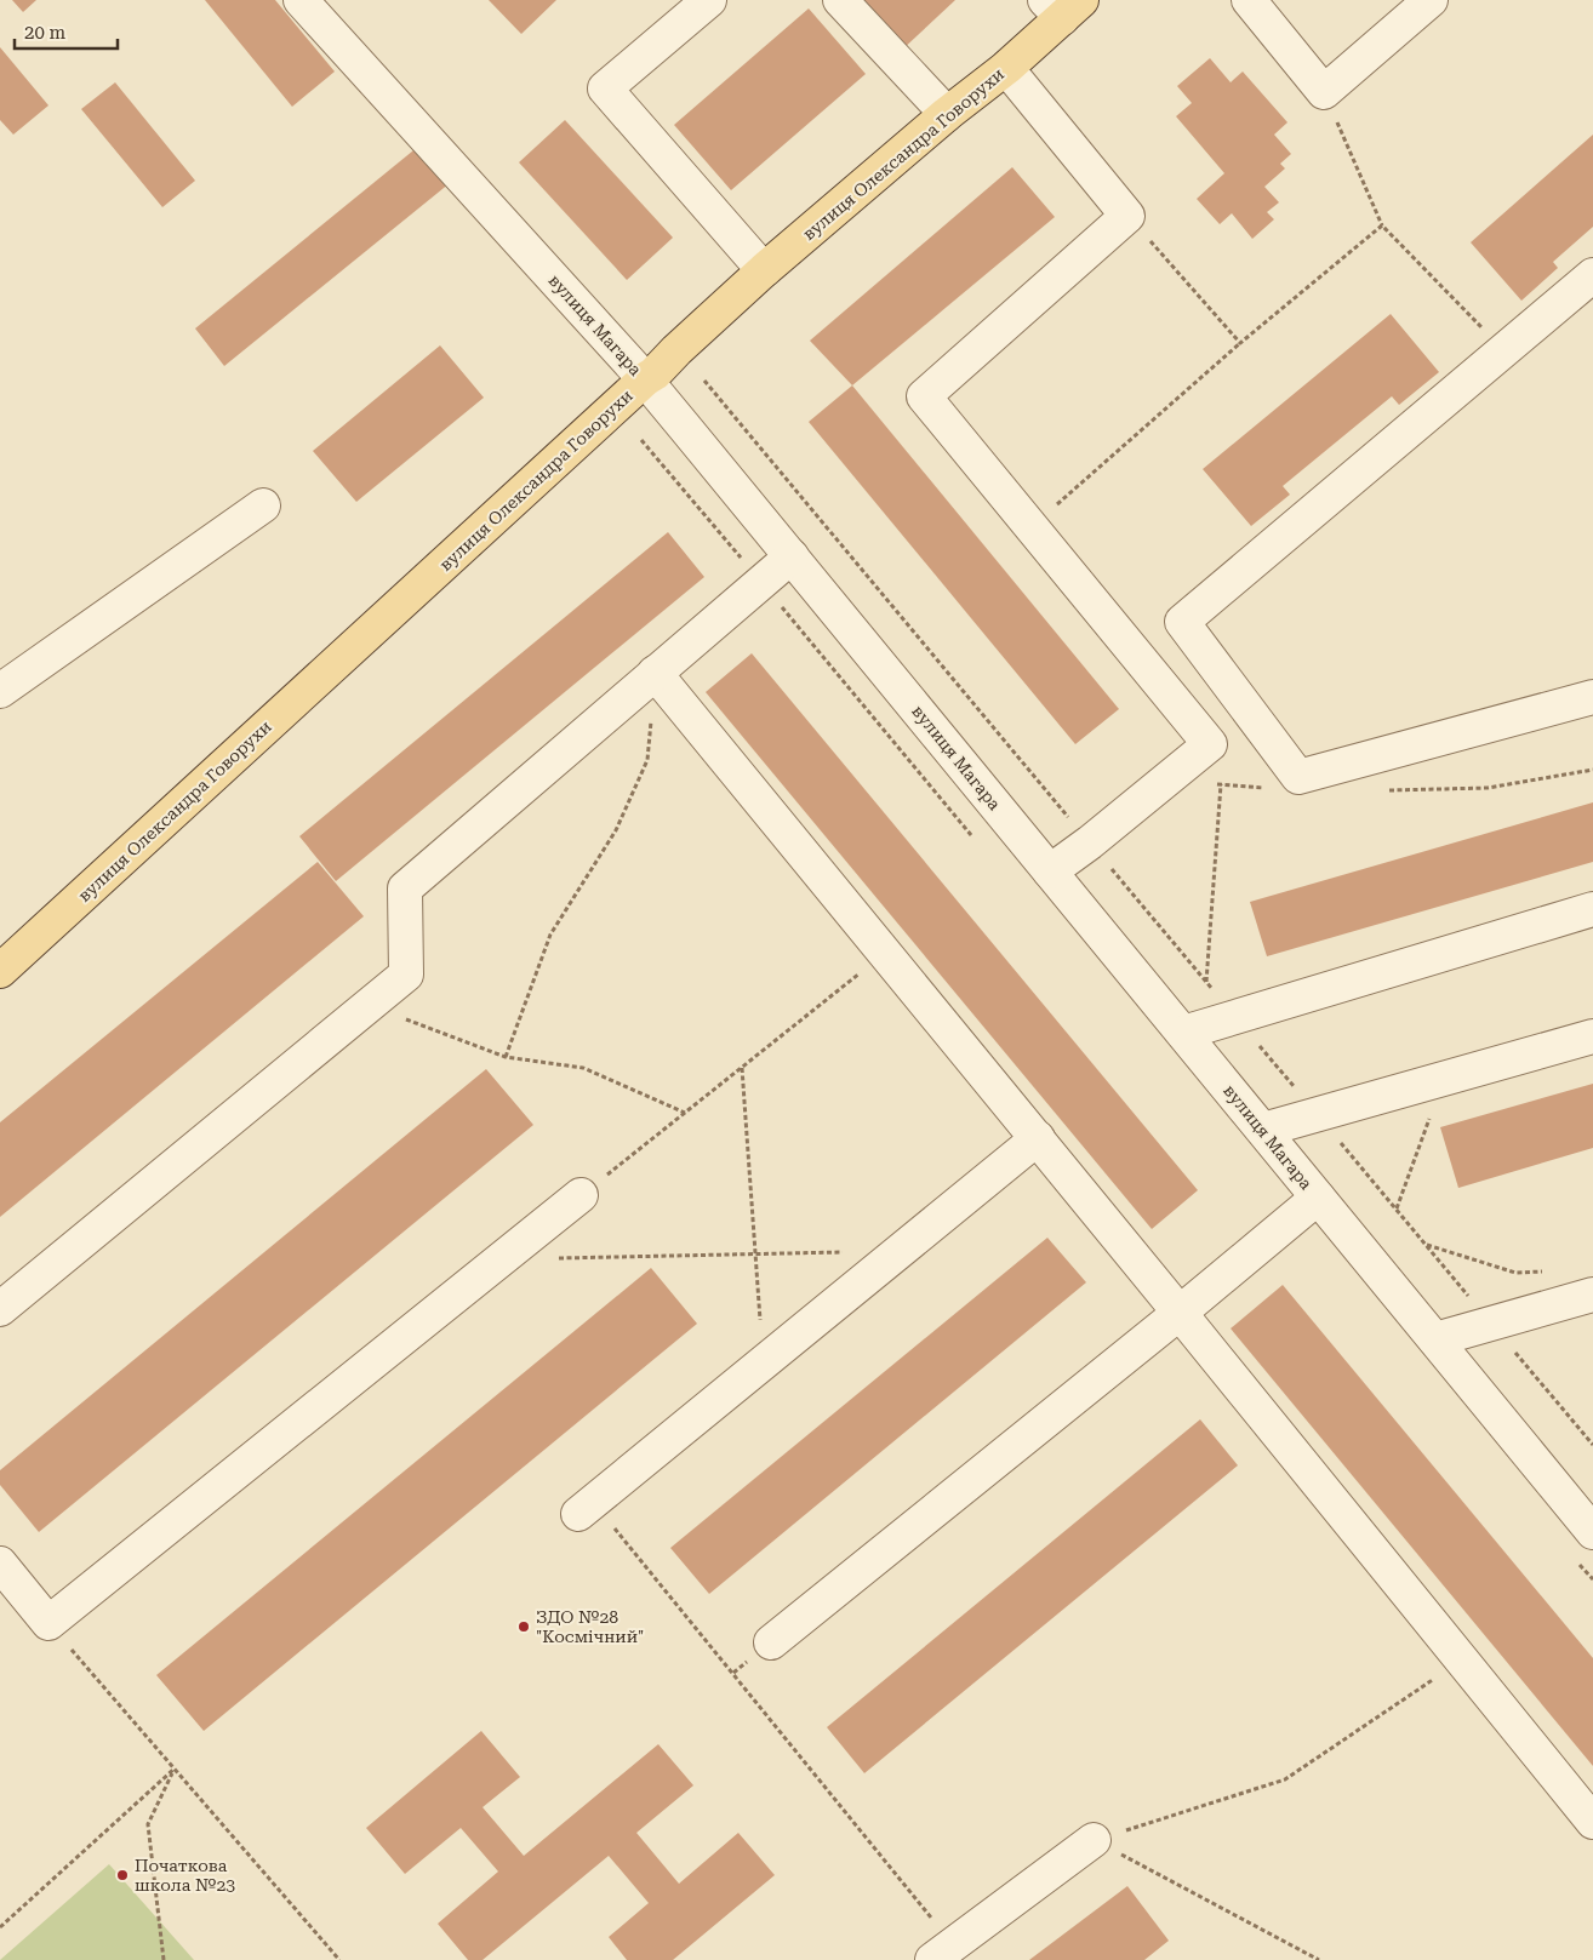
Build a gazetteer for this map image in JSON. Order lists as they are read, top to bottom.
{
  "streets": {
    "main road": ["вулиця Олександра Говорухи"],
    "street": ["вулиця Магара"]
  },
  "crossings": [
    ["вулиця Олександра Говорухи", "вулиця Магара"]
  ],
  "places": ["ЗДО №28 \"Космічний\"", "Початкова школа №23"],
  "scale_bar": "20 m"
}
